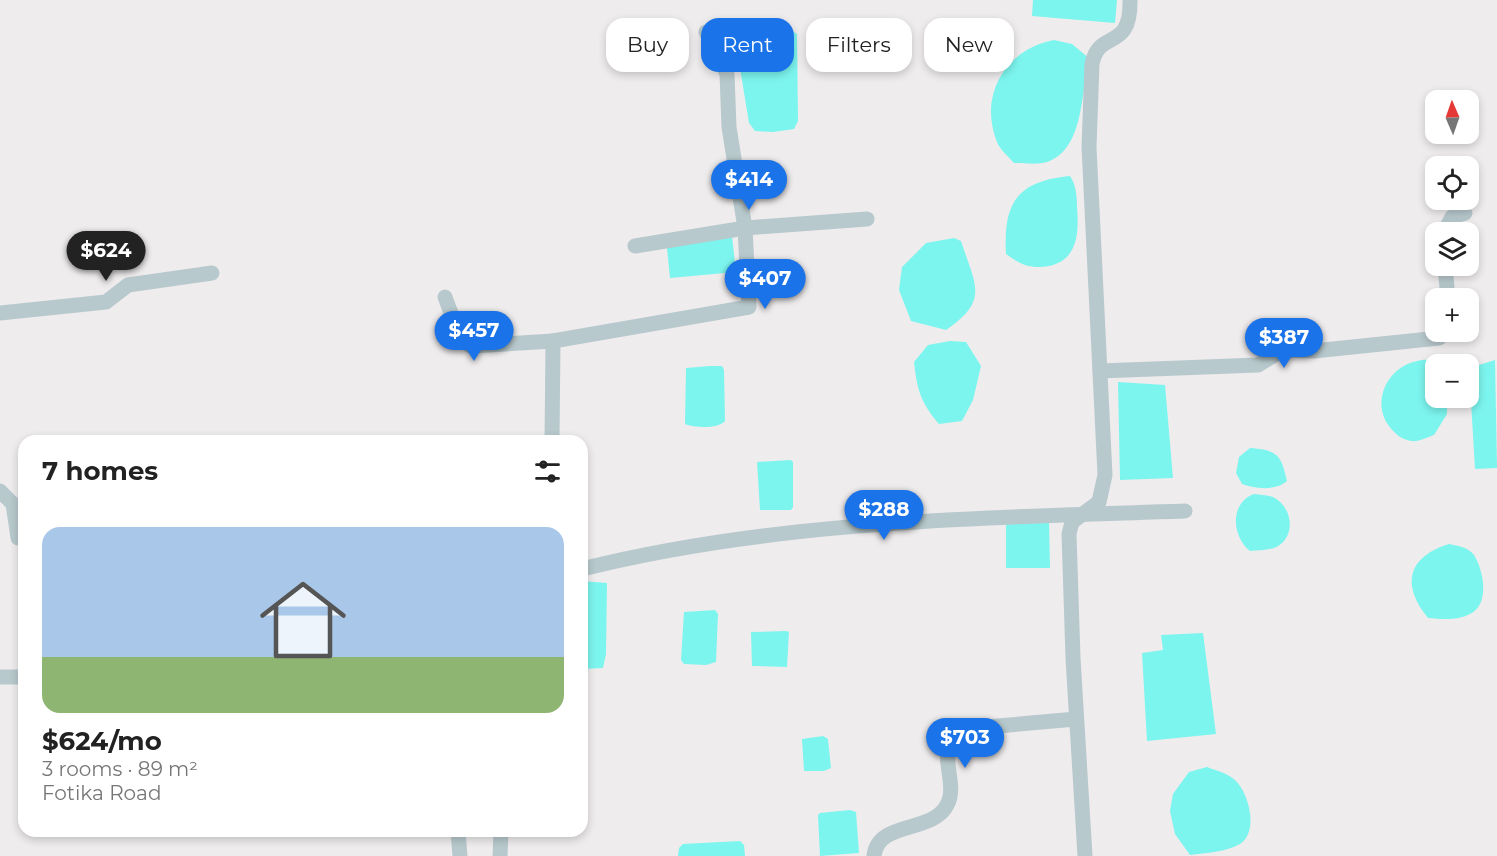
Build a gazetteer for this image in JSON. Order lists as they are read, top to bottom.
{
  "north": "top",
  "page": {
    "chip": [
      "Buy",
      "Rent",
      "Filters",
      "New"
    ],
    "map_buttons": ["+", "−"],
    "price": [
      "$414",
      "$624",
      "$407",
      "$457",
      "$387",
      "$288",
      "$703"
    ],
    "heading": "7 homes",
    "list": [
      {
        "name": "$624/mo",
        "note": "3 rooms · 89 m² · Fotika Road"
      }
    ]
  }
}
